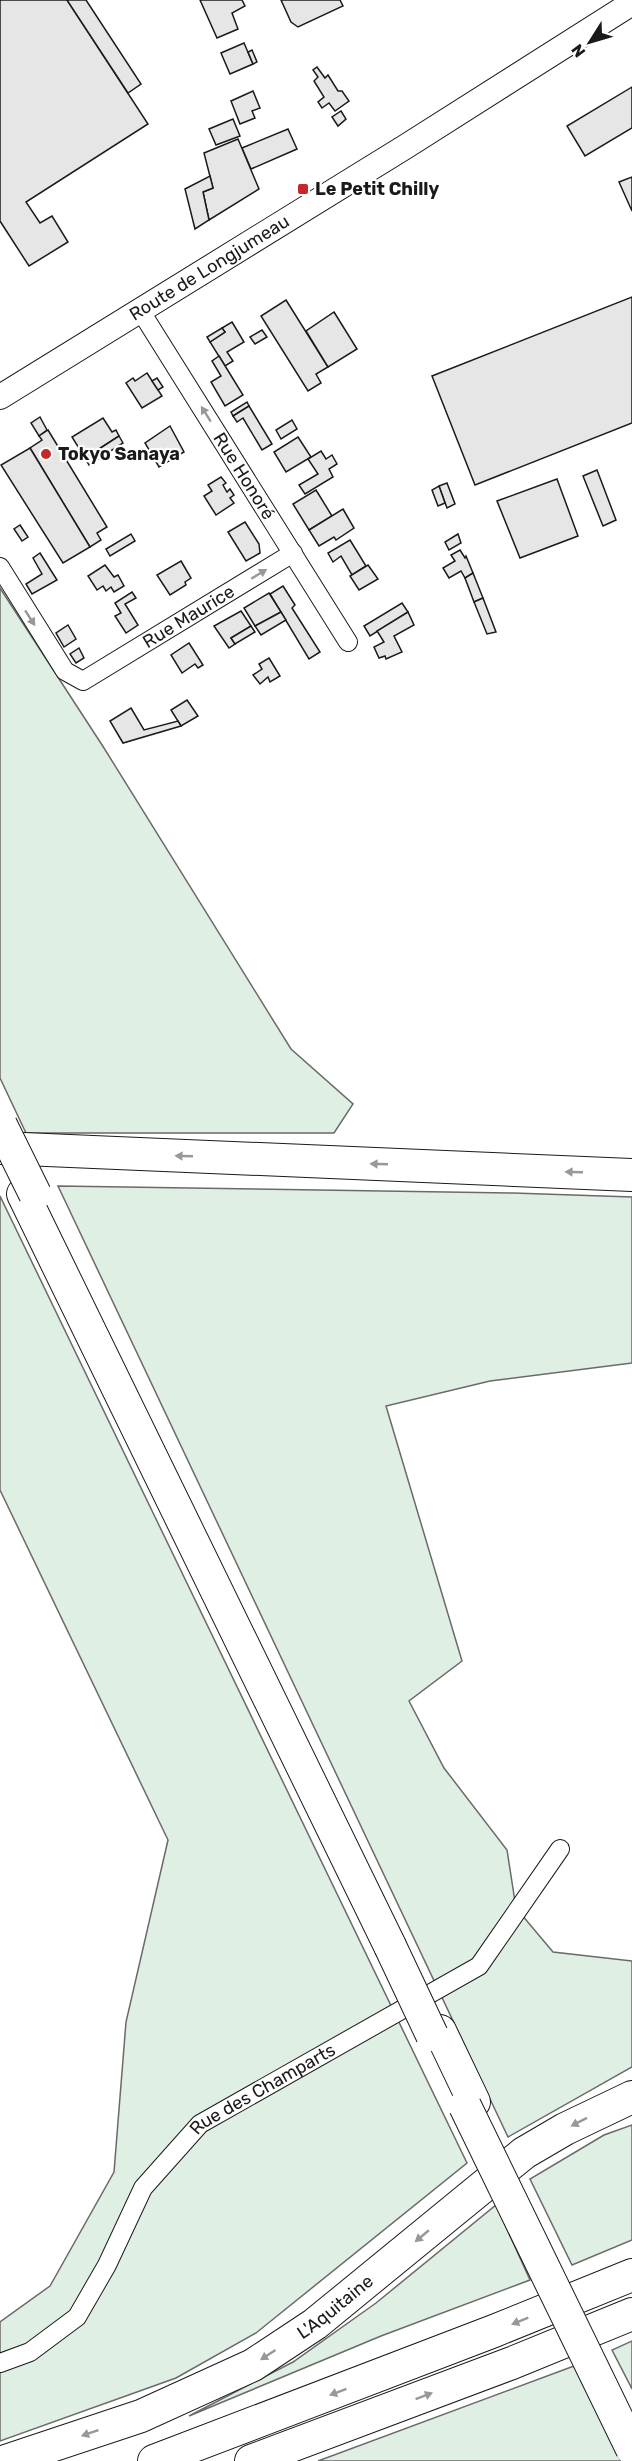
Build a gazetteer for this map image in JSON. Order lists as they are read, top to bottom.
{
  "streets": {
    "highway": ["L'Aquitaine"],
    "street": [
      "Route de Longjumeau",
      "Rue Honoré",
      "Rue Maurice",
      "Rue des Champarts"
    ]
  },
  "crossings": [
    ["Route de Longjumeau", "Rue Honoré"],
    ["Rue Honoré", "Rue Maurice"]
  ],
  "one_way": ["Rue Honoré"],
  "places": {
    "transit": ["Le Petit Chilly"],
    "other": ["Tokyo Sanaya"]
  },
  "north": "bottom left"
}
